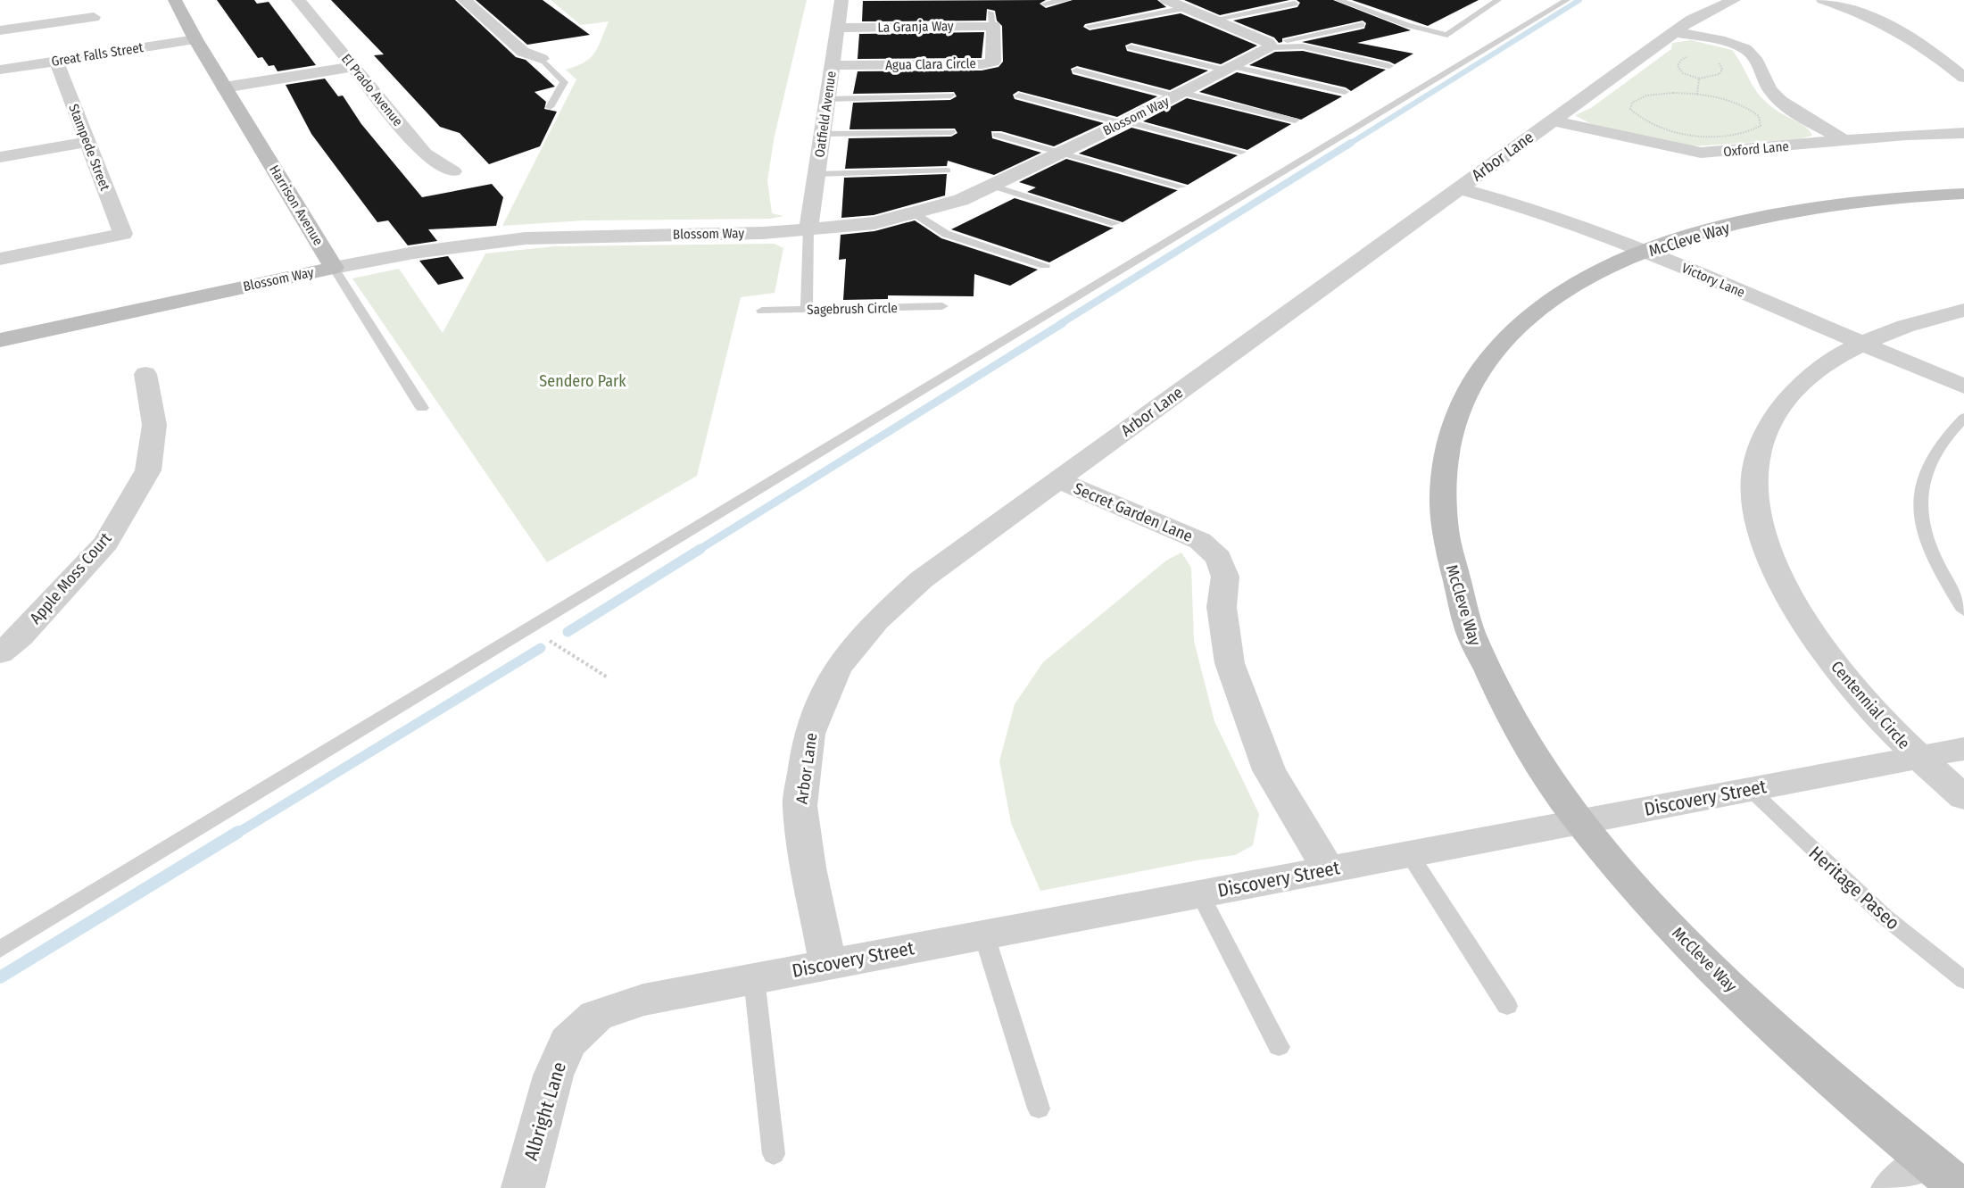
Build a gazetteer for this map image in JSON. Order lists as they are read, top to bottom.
{
  "streets": {
    "street": [
      "La Granja Way",
      "Great Falls Street",
      "Agua Clara Circle",
      "El Prado Avenue",
      "Oatfield Avenue",
      "Blossom Way",
      "Stampede Street",
      "Oxford Lane",
      "Arbor Lane",
      "Harrison Avenue",
      "McCleve Way",
      "Victory Lane",
      "Secret Garden Lane",
      "Apple Moss Court",
      "Centennial Circle",
      "Discovery Street",
      "Albright Lane"
    ],
    "lane": ["Sagebrush Circle", "Heritage Paseo"]
  },
  "crossings": [
    ["La Granja Way", "Agua Clara Circle"],
    ["La Granja Way", "Oatfield Avenue"],
    ["Great Falls Street", "Stampede Street"],
    ["Great Falls Street", "Harrison Avenue"],
    ["Agua Clara Circle", "Oatfield Avenue"],
    ["Oatfield Avenue", "Blossom Way"],
    ["Blossom Way", "Harrison Avenue"],
    ["Oxford Lane", "Arbor Lane"],
    ["Arbor Lane", "Victory Lane"],
    ["Arbor Lane", "Secret Garden Lane"],
    ["Arbor Lane", "Discovery Street"],
    ["McCleve Way", "Victory Lane"],
    ["McCleve Way", "Discovery Street"],
    ["Victory Lane", "Centennial Circle"],
    ["Secret Garden Lane", "Discovery Street"],
    ["Centennial Circle", "Discovery Street"],
    ["Discovery Street", "Heritage Paseo"],
    ["Discovery Street", "Albright Lane"]
  ],
  "parks": ["Sendero Park"]
}
